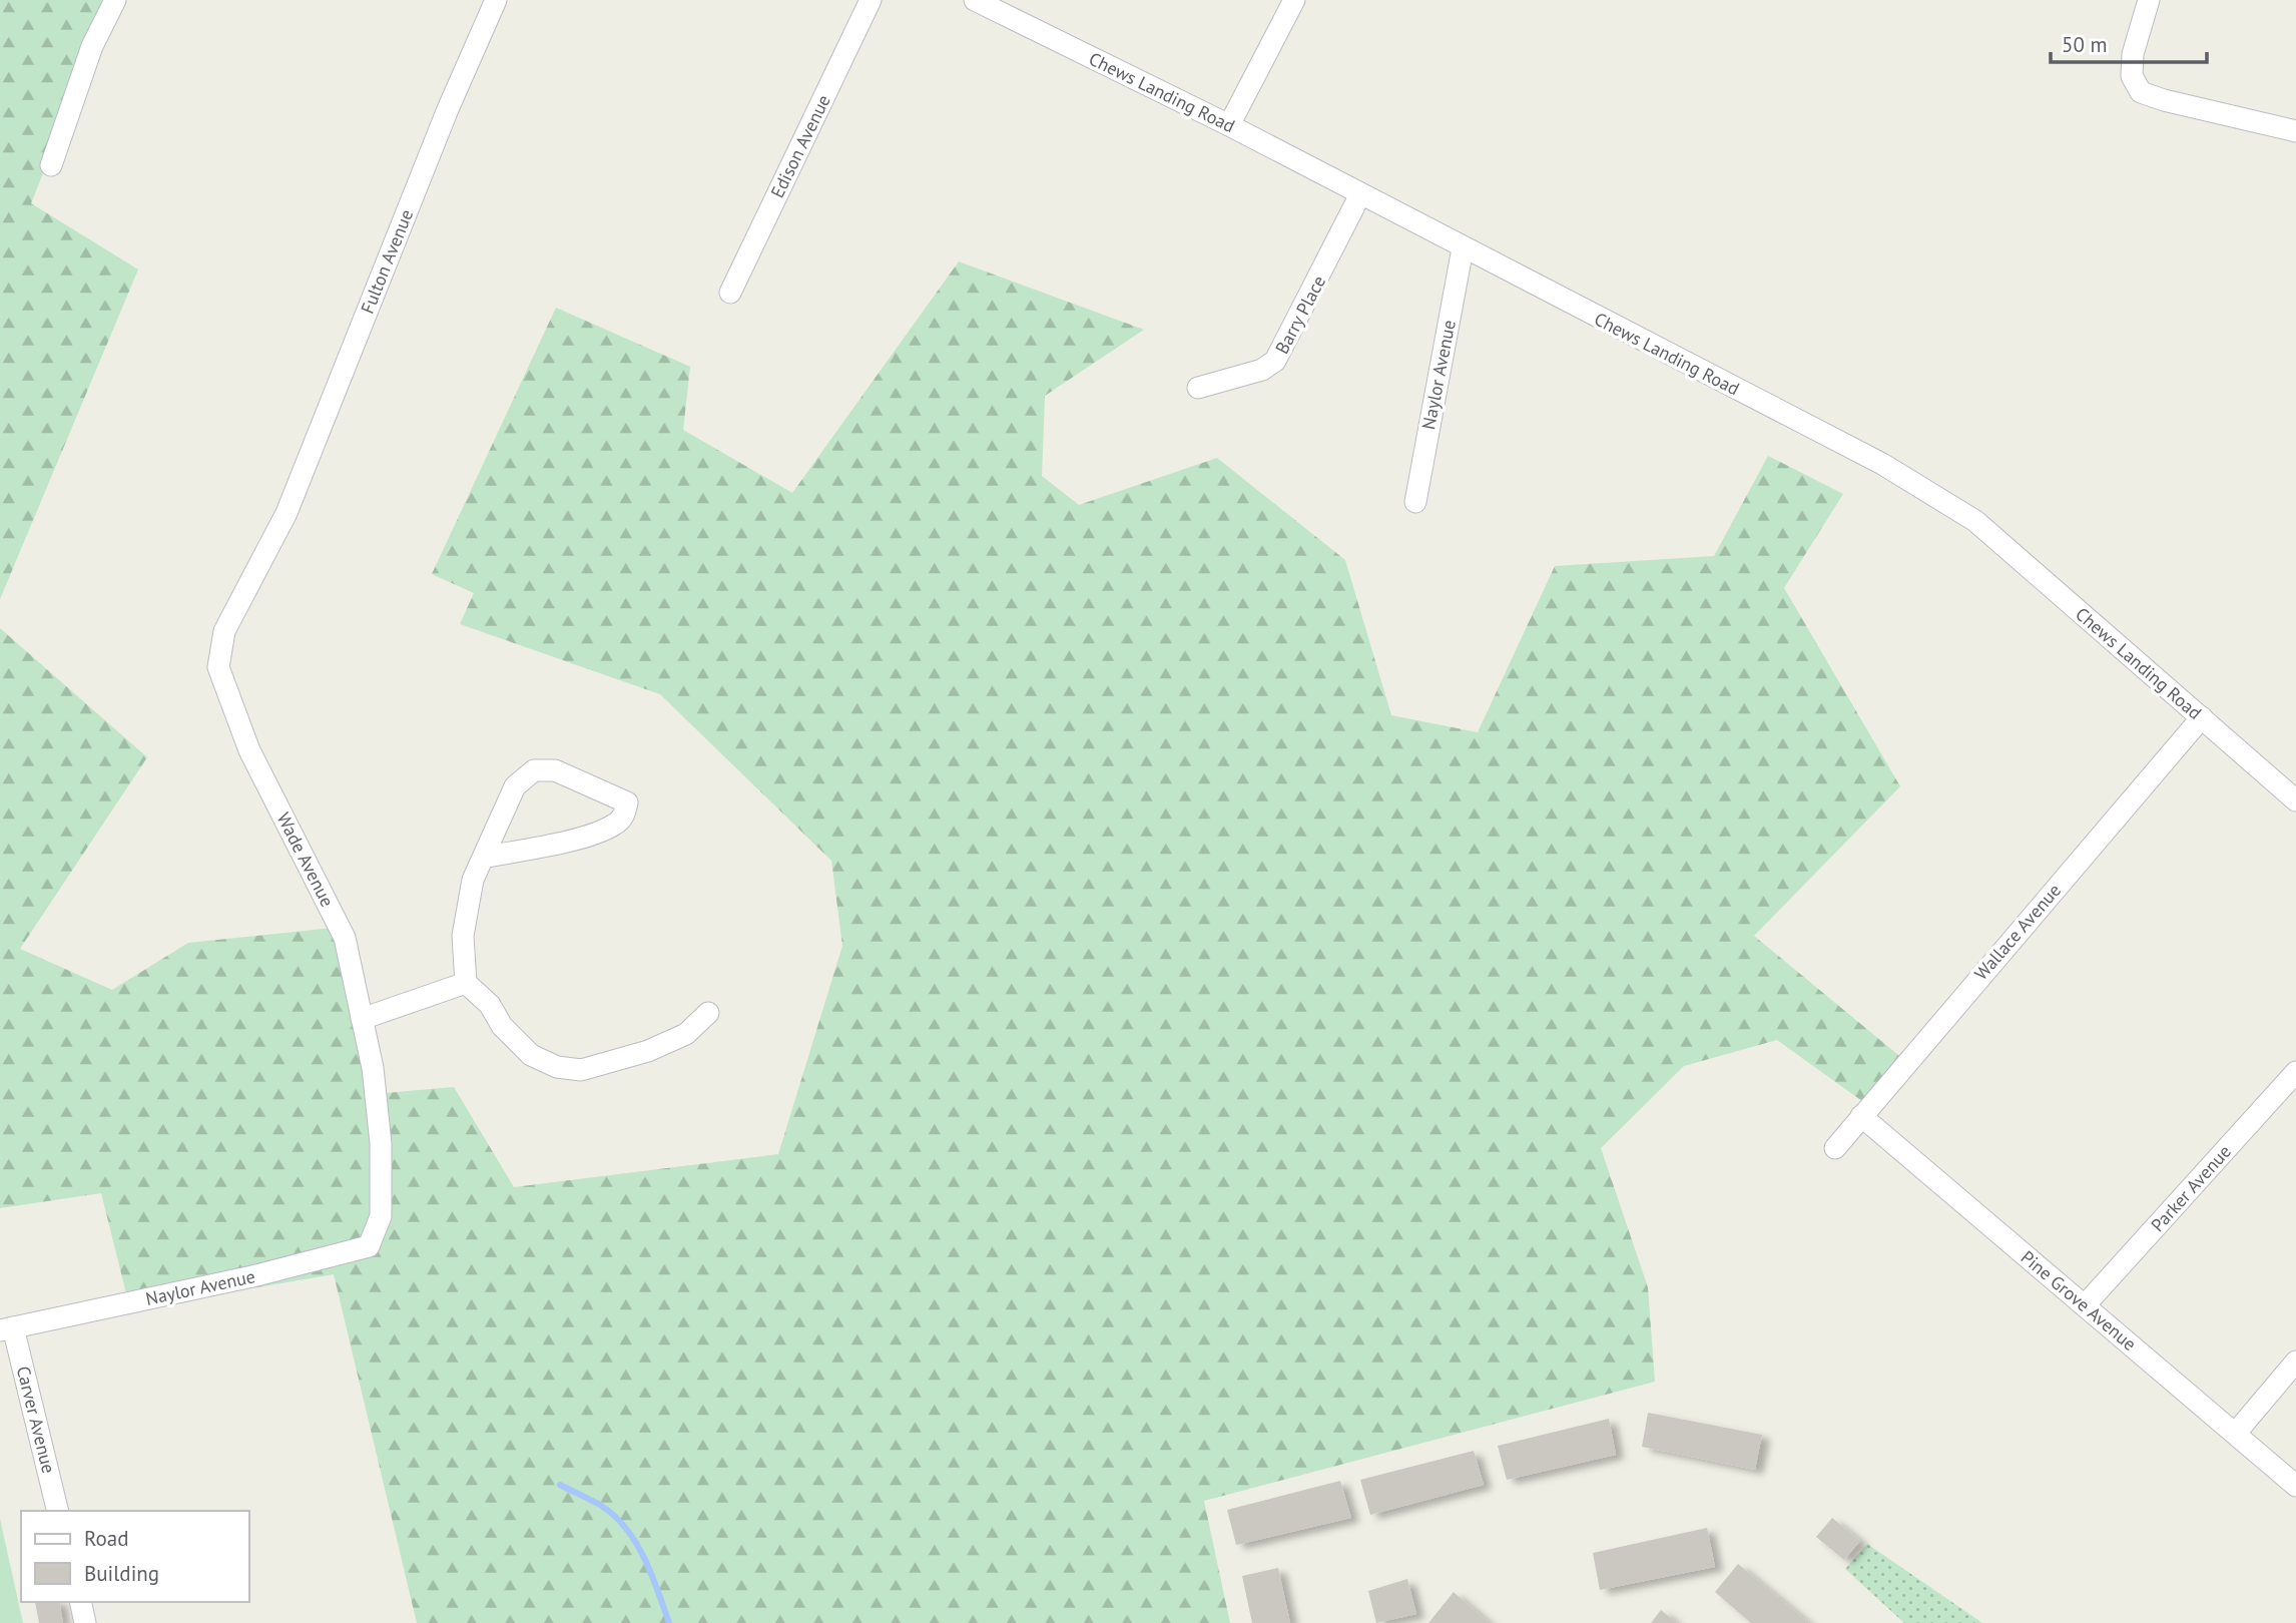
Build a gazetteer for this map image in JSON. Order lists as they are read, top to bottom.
{
  "streets": {
    "street": [
      "Chews Landing Road",
      "Edison Avenue",
      "Fulton Avenue",
      "Barry Place",
      "Naylor Avenue",
      "Wade Avenue",
      "Wallace Avenue",
      "Parker Avenue",
      "Pine Grove Avenue",
      "Carver Avenue"
    ]
  },
  "crossings": [
    ["Chews Landing Road", "Barry Place"],
    ["Chews Landing Road", "Naylor Avenue"],
    ["Chews Landing Road", "Wallace Avenue"],
    ["Fulton Avenue", "Wade Avenue"],
    ["Naylor Avenue", "Wade Avenue"],
    ["Naylor Avenue", "Carver Avenue"],
    ["Wallace Avenue", "Pine Grove Avenue"],
    ["Parker Avenue", "Pine Grove Avenue"]
  ],
  "legend": ["Road", "Building"],
  "scale_bar": "50 m"
}
